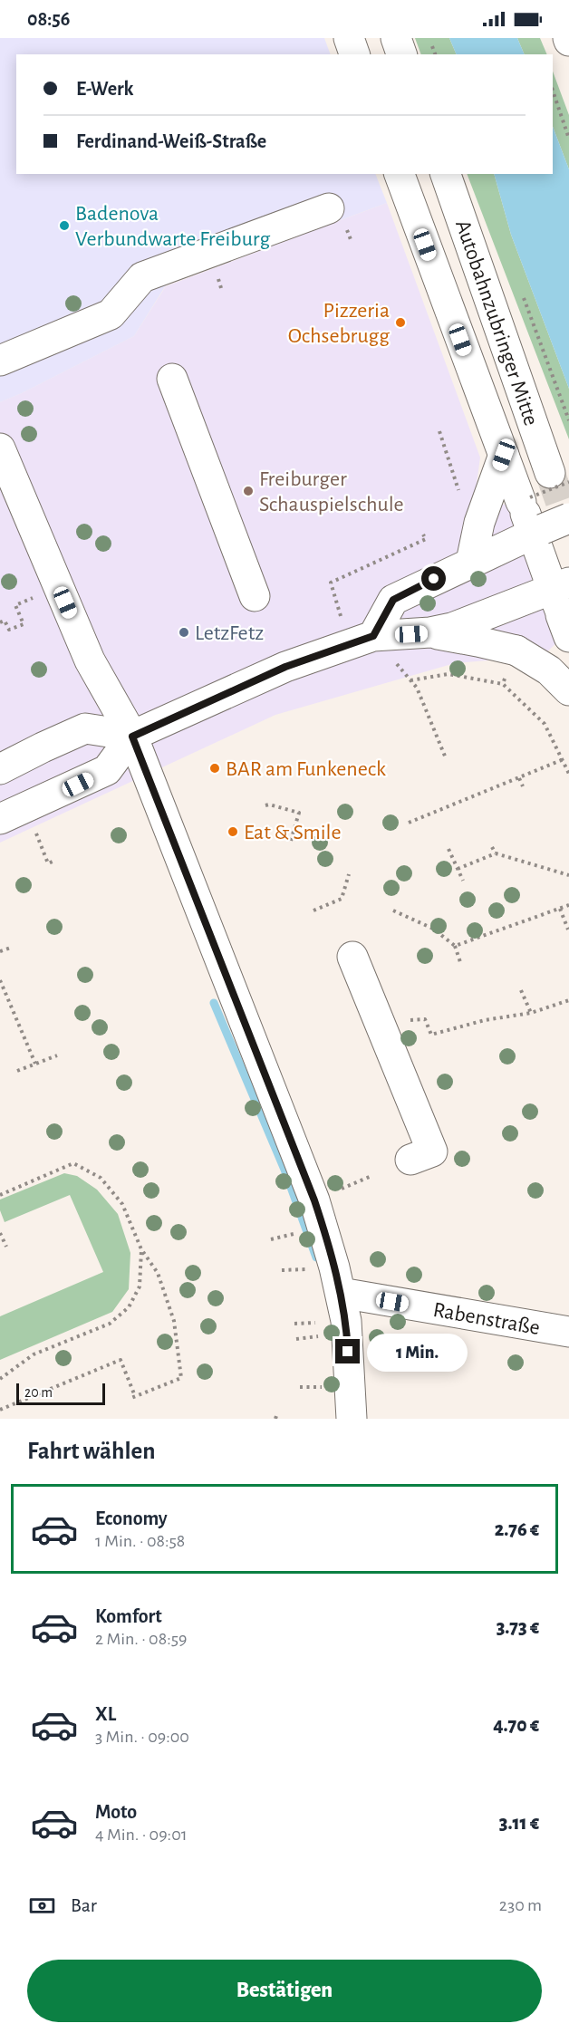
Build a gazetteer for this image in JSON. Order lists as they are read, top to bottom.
{
  "streets": {
    "main road": ["Autobahnzubringer Mitte", "Rabenstraße"]
  },
  "places": [
    "Badenova Verbundwarte Freiburg",
    "Pizzeria Ochsebrugg",
    "Freiburger Schauspielschule",
    "LetzFetz",
    "BAR am Funkeneck",
    "Eat & Smile"
  ],
  "scale_bar": "20 m",
  "page": {
    "status": "08:56",
    "banner": ["E-Werk", "Ferdinand-Weiß-Straße"],
    "bubble": "1 Min.",
    "scale": "20 m",
    "heading": "Fahrt wählen",
    "list": [
      {
        "name": "Economy",
        "note": "1 Min. · 08:58",
        "value": "2.76 €"
      },
      {
        "name": "Komfort",
        "note": "2 Min. · 08:59",
        "value": "3.73 €"
      },
      {
        "name": "XL",
        "note": "3 Min. · 09:00",
        "value": "4.70 €"
      },
      {
        "name": "Moto",
        "note": "4 Min. · 09:01",
        "value": "3.11 €"
      }
    ],
    "pay": ["Bar", "230 m"],
    "buttons": "Bestätigen"
  }
}
